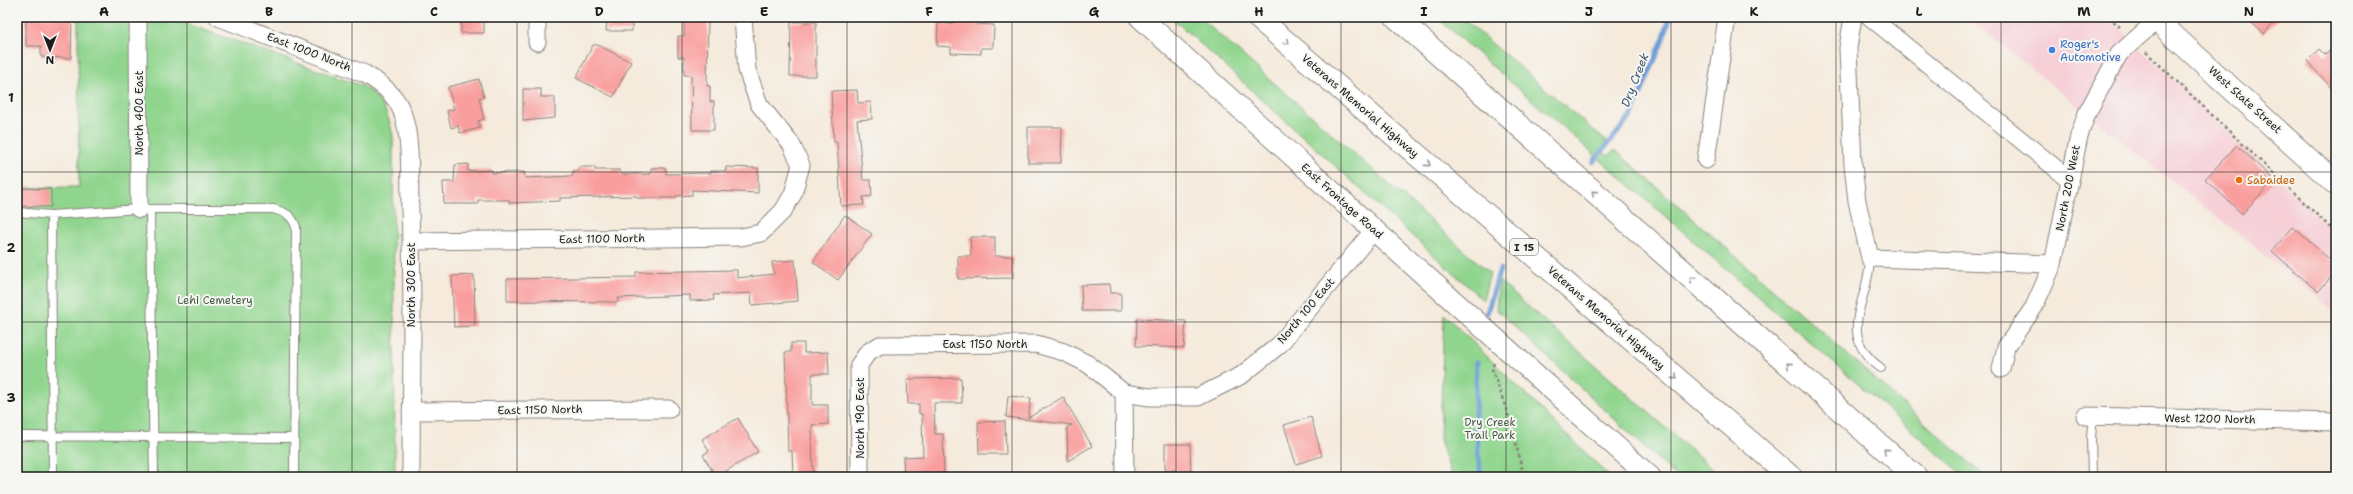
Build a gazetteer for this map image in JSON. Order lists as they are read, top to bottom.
{
  "streets": {
    "main road": ["West State Street", "Veterans Memorial Highway", "I 15"],
    "street": [
      "East 1000 North",
      "North 400 East",
      "North 200 West",
      "East Frontage Road",
      "East 1100 North",
      "North 300 East",
      "North 100 East",
      "East 1150 North",
      "North 190 East",
      "West 1200 North"
    ]
  },
  "crossings": [
    ["East 1000 North", "North 300 East"],
    ["West State Street", "North 200 West"],
    ["East Frontage Road", "North 100 East"],
    ["East 1100 North", "North 300 East"],
    ["North 300 East", "East 1150 North"],
    ["North 100 East", "East 1150 North"],
    ["East 1150 North", "North 190 East"]
  ],
  "water": ["Dry Creek"],
  "parks": ["Lehi Cemetery", "Dry Creek Trail Park"],
  "places": ["Roger's Automotive", "Sabaidee"],
  "north": "bottom",
  "grid": {
    "columns": [
      "A",
      "B",
      "C",
      "D",
      "E",
      "F",
      "G",
      "H",
      "I",
      "J",
      "K",
      "L",
      "M",
      "N"
    ],
    "rows": ["1", "2", "3"]
  }
}
